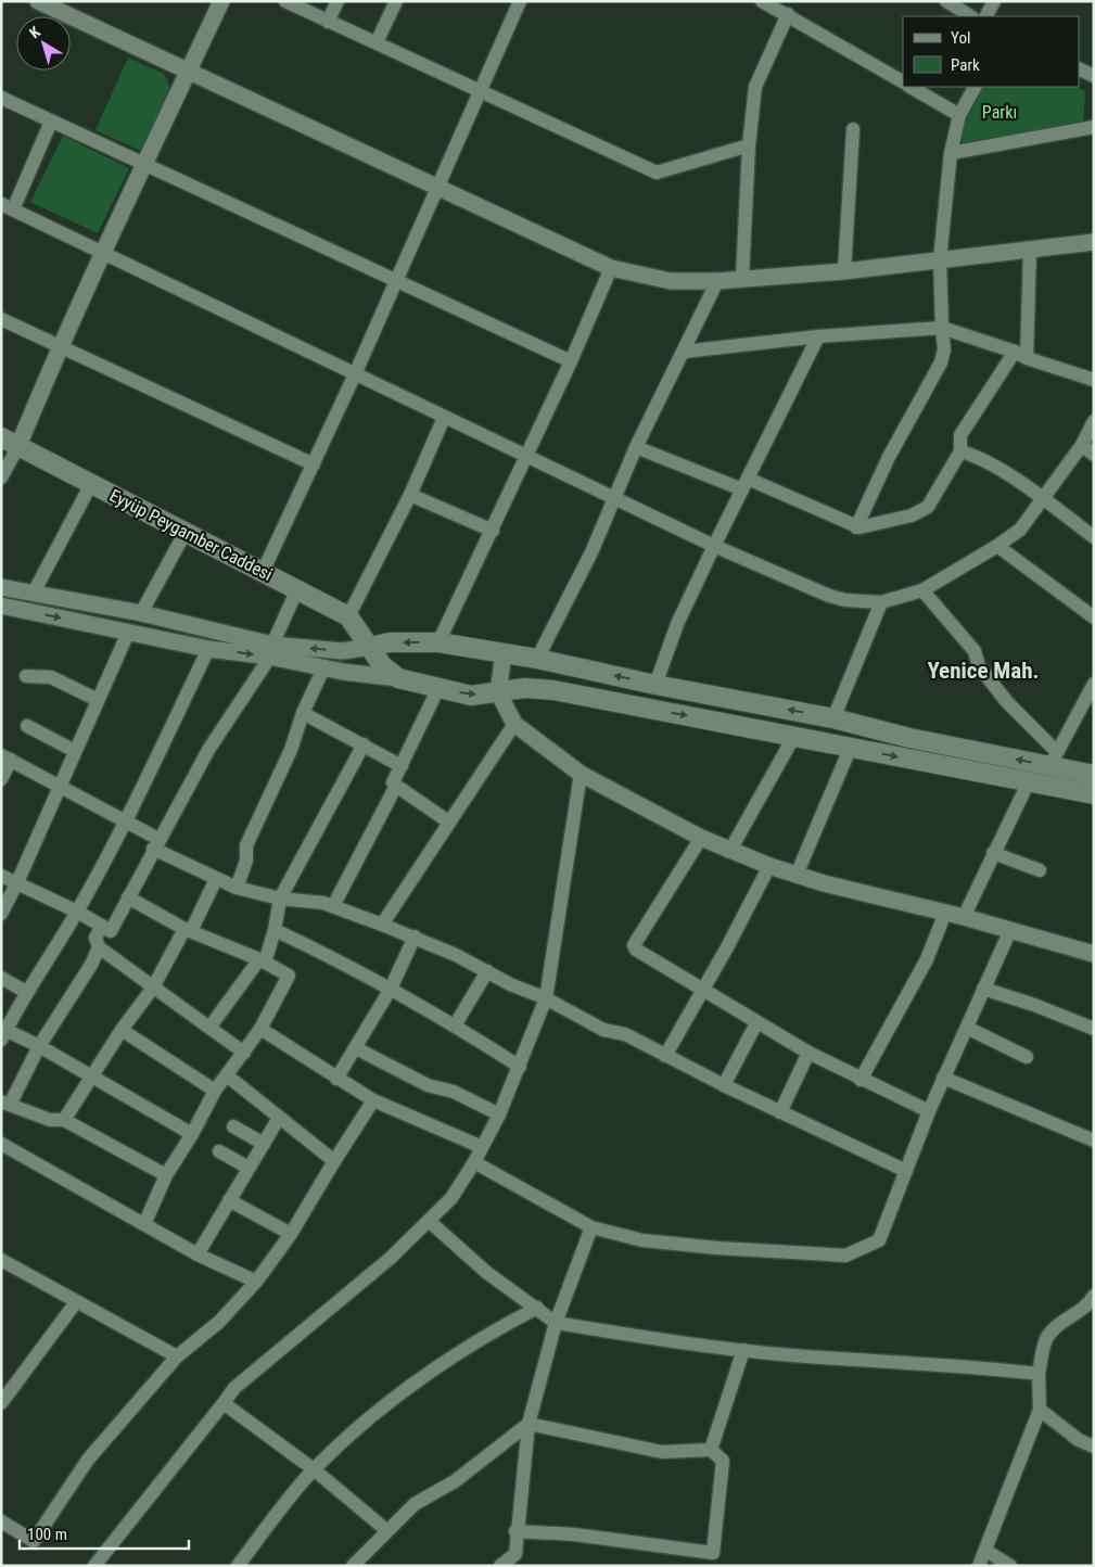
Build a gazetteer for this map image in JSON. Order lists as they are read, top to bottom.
{
  "streets": {
    "main road": ["Eyyüp Peygamber Caddesi"]
  },
  "districts": ["Yenice Mah."],
  "parks": ["Parkı"],
  "legend": ["Yol", "Park"],
  "scale_bar": "100 m",
  "north": "top left"
}
